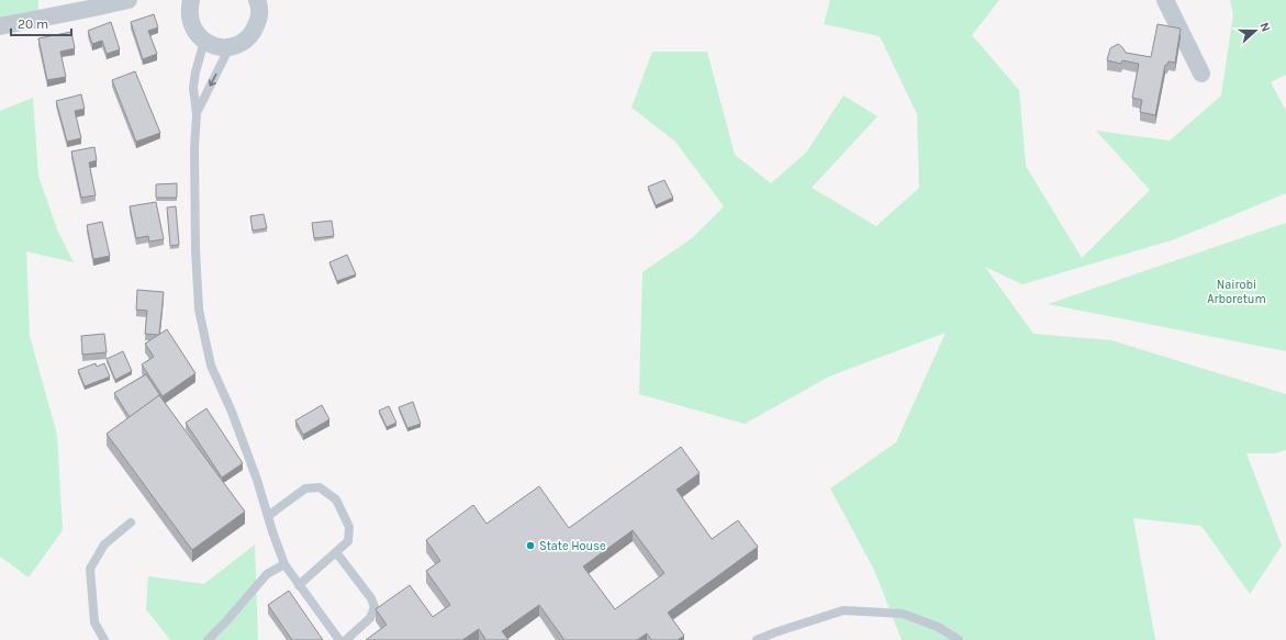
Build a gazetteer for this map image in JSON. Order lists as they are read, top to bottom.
{
  "parks": ["Nairobi Arboretum"],
  "places": ["State House"],
  "scale_bar": "20 m",
  "north": "right"
}
